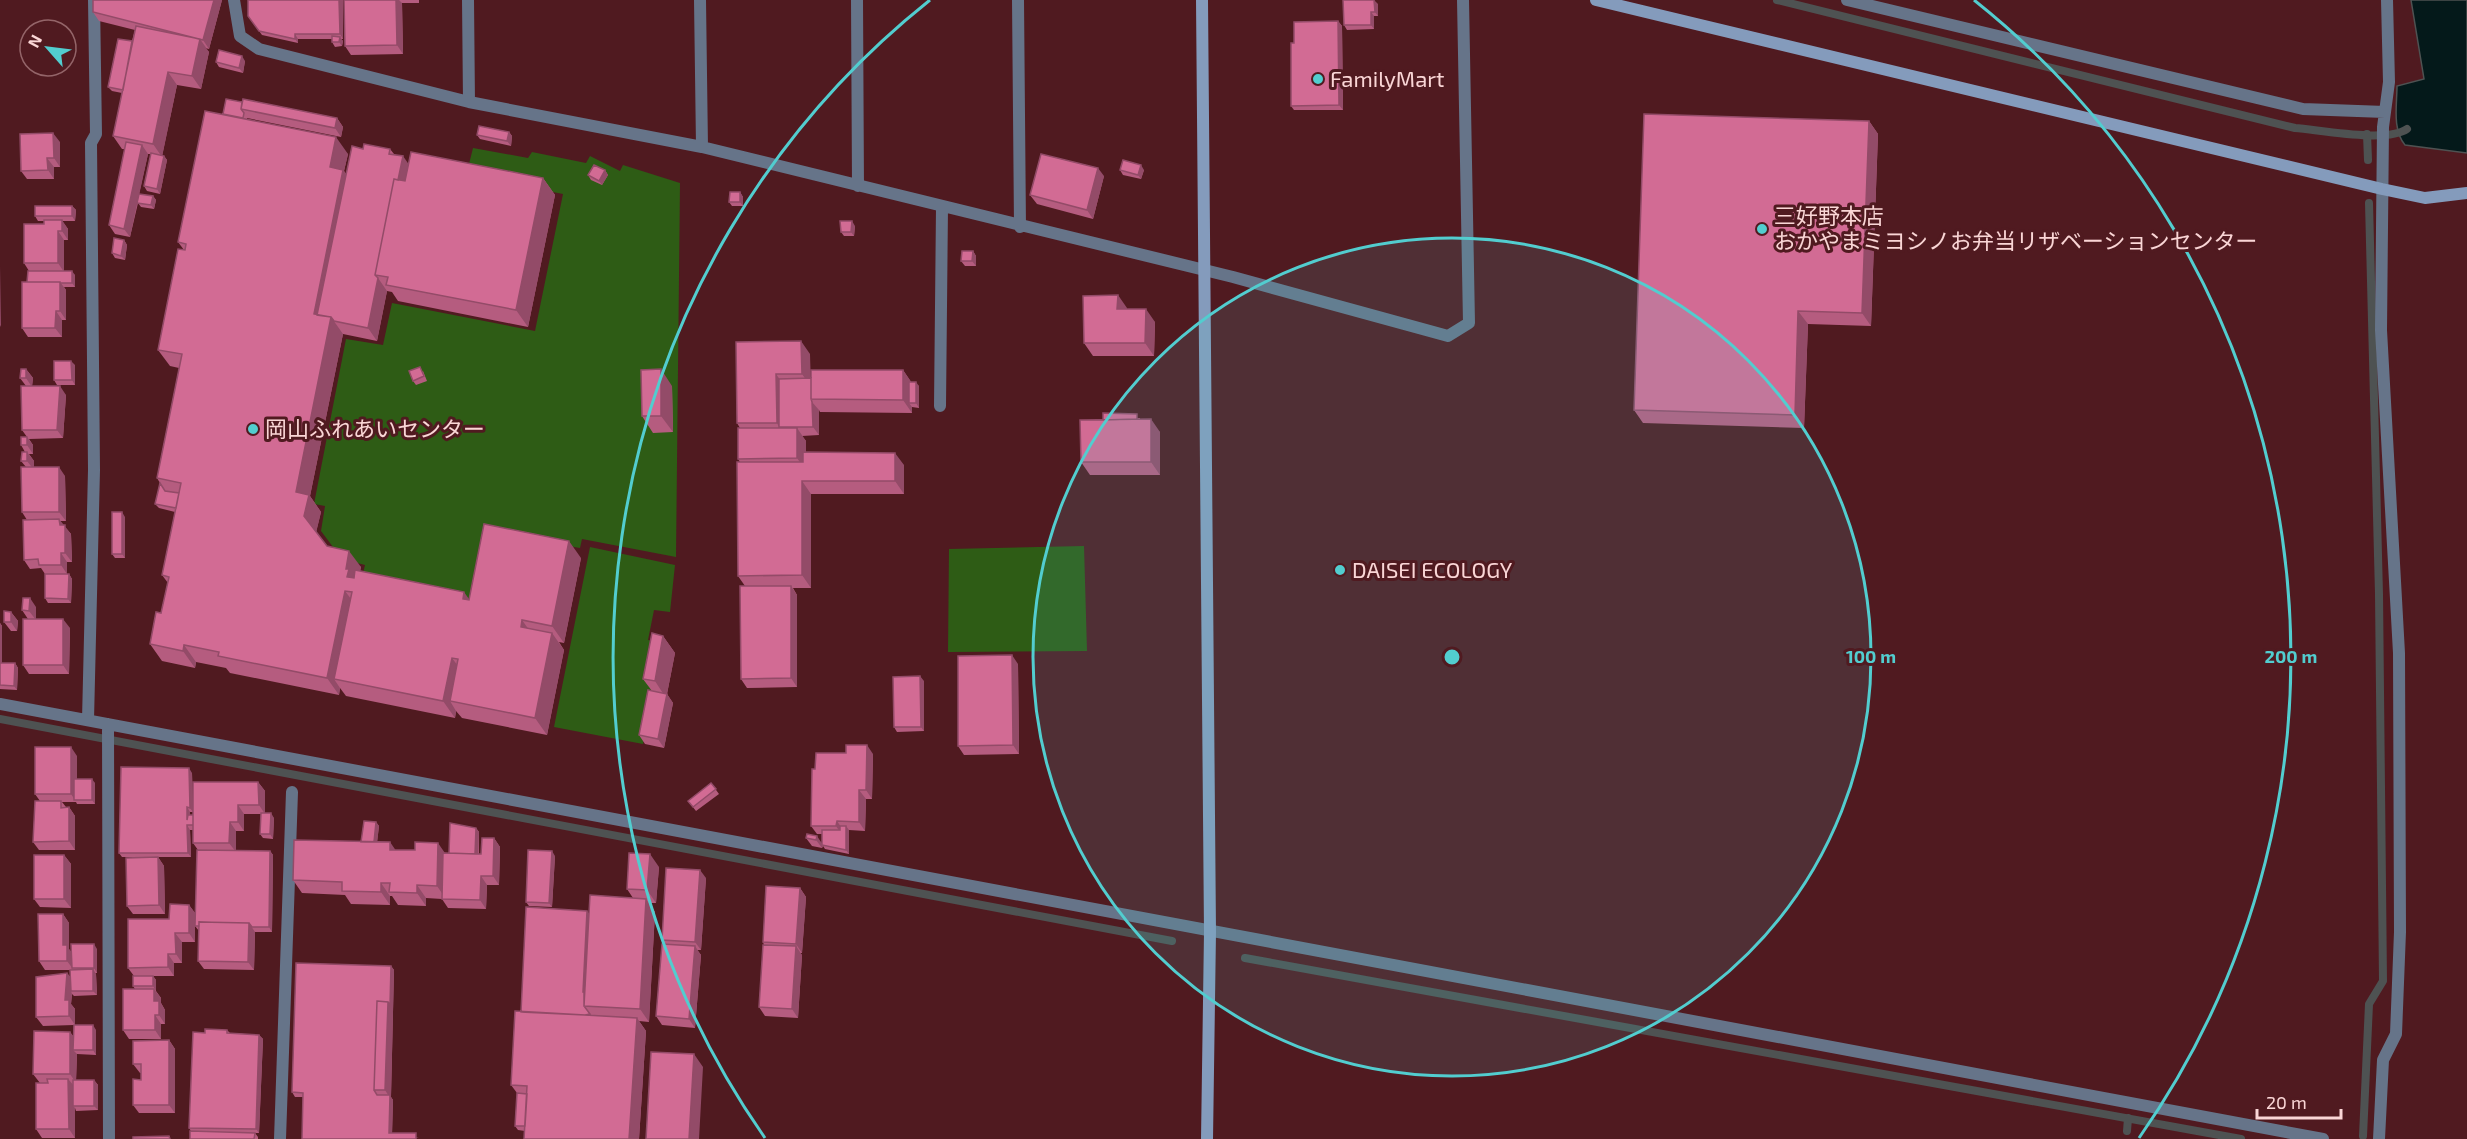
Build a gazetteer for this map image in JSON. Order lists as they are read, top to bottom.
{
  "places": [
    "FamilyMart",
    "三好野本店 おかやまミヨシノお弁当リザベーションセンター",
    "岡山ふれあいセンター",
    "DAISEI ECOLOGY"
  ],
  "scale_bar": "20 m",
  "north": "top left",
  "rings": ["100 m", "200 m"]
}
